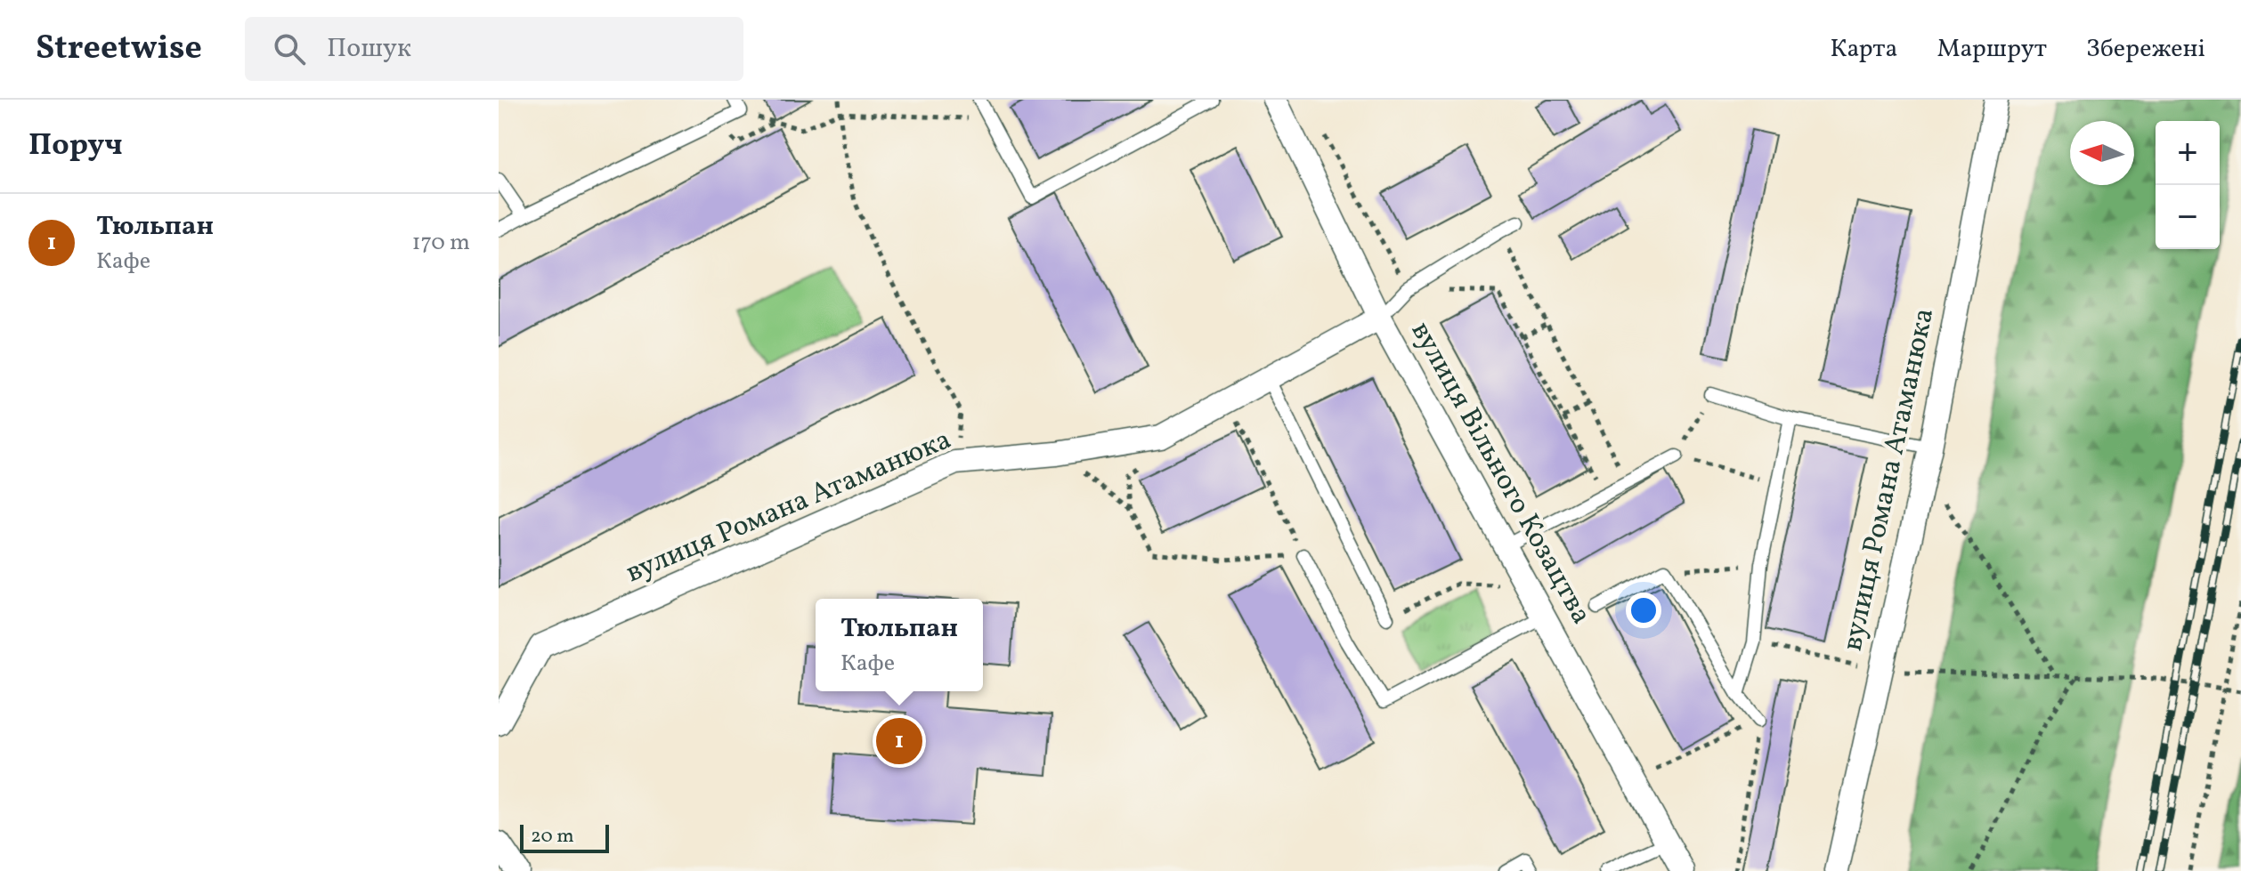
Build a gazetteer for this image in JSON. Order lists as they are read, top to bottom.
{
  "streets": {
    "street": ["вулиця Вільного Козацтва", "вулиця Романа Атаманюка"]
  },
  "crossings": [
    ["вулиця Вільного Козацтва", "вулиця Романа Атаманюка"]
  ],
  "scale_bar": "20 m",
  "north": "left",
  "page": {
    "header": "Streetwise",
    "search": "Пошук",
    "nav": ["Карта", "Маршрут", "Збережені"],
    "heading": "Поруч",
    "map_buttons": ["+", "−"],
    "list": [
      {
        "mark": "1",
        "name": "Тюльпан",
        "note": "Кафе",
        "value": "170 m"
      }
    ],
    "popup": ["Тюльпан", "Кафе"],
    "pins": "1",
    "scale": "20 m"
  }
}
